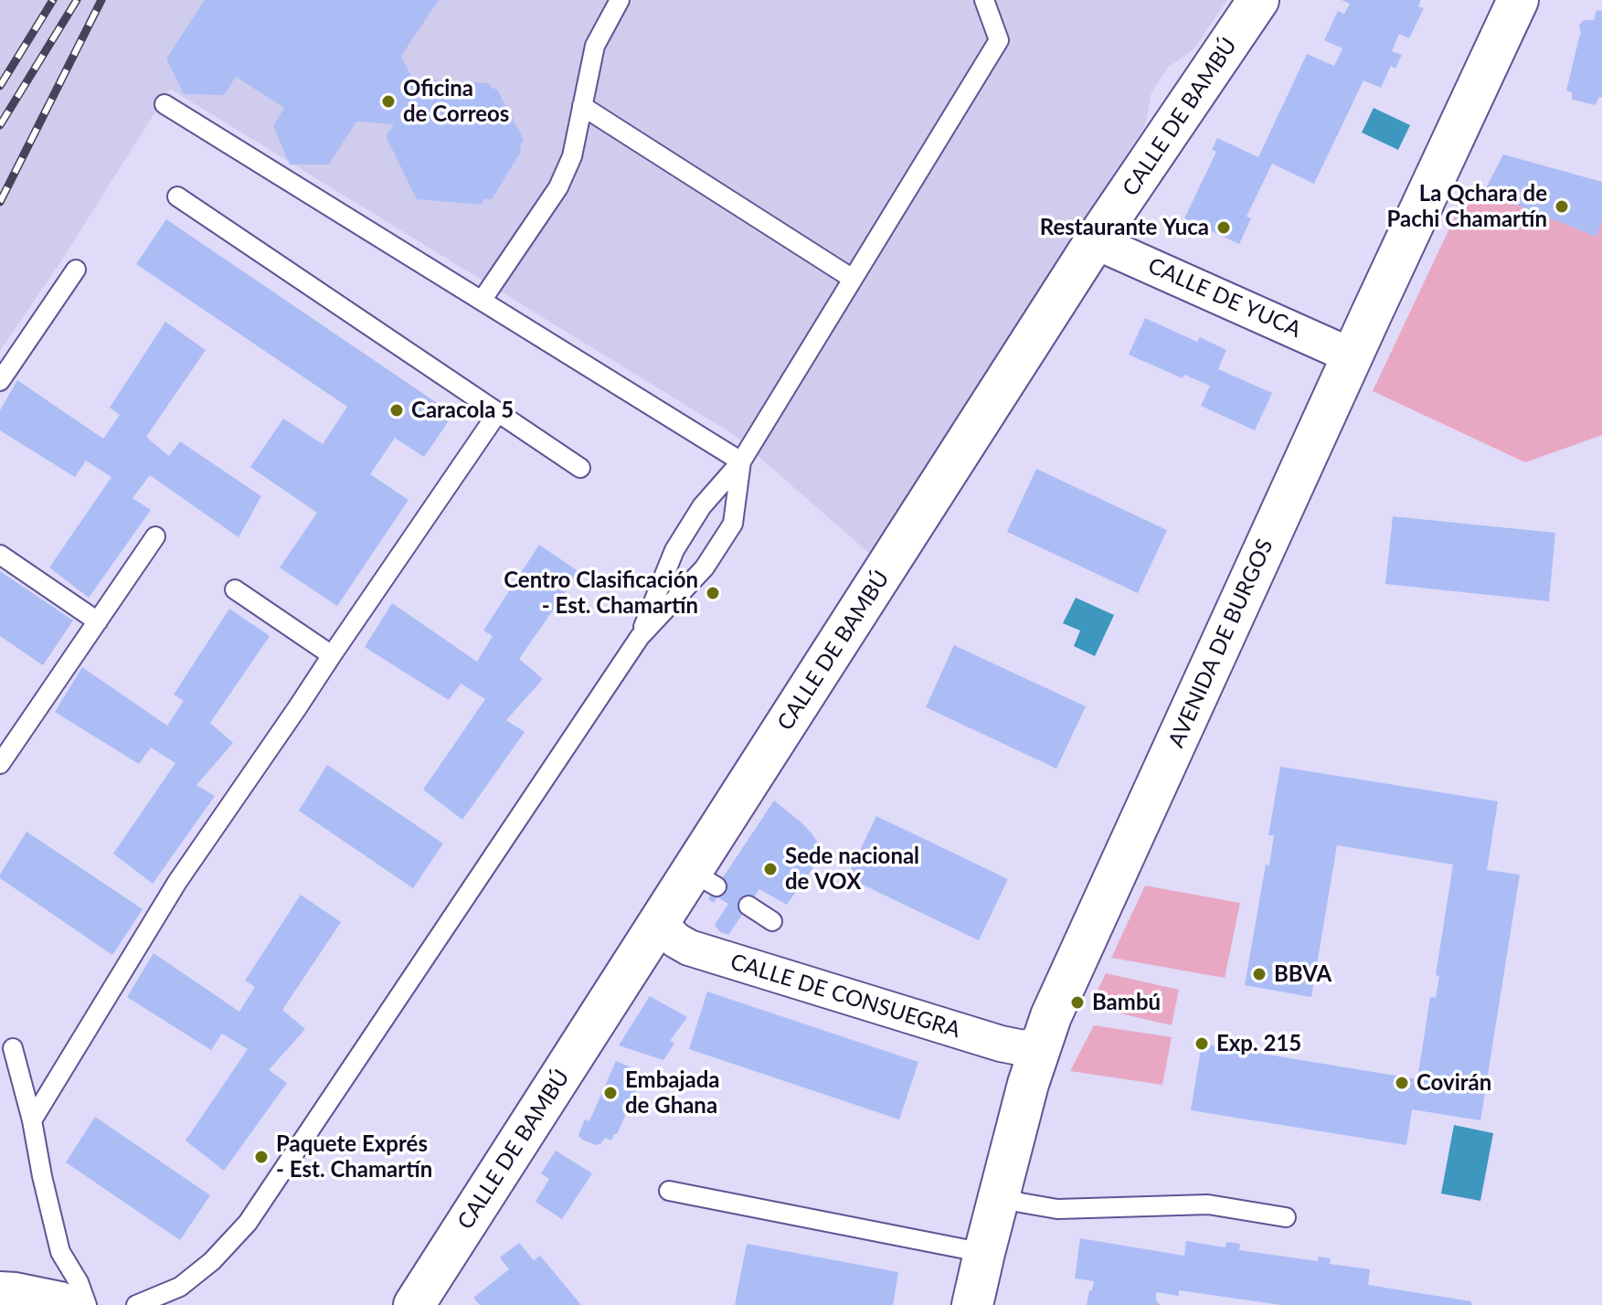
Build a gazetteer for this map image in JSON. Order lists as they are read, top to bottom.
{
  "streets": {
    "street": [
      "CALLE DE BAMBÚ",
      "CALLE DE YUCA",
      "AVENIDA DE BURGOS",
      "CALLE DE CONSUEGRA"
    ]
  },
  "crossings": [
    ["CALLE DE BAMBÚ", "CALLE DE YUCA"],
    ["CALLE DE BAMBÚ", "CALLE DE CONSUEGRA"],
    ["CALLE DE YUCA", "AVENIDA DE BURGOS"],
    ["AVENIDA DE BURGOS", "CALLE DE CONSUEGRA"]
  ],
  "places": [
    "Oficina de Correos",
    "La Qchara de Pachi Chamartín",
    "Restaurante Yuca",
    "Caracola 5",
    "Centro Clasificación - Est. Chamartín",
    "Sede nacional de VOX",
    "BBVA",
    "Bambú",
    "Exp. 215",
    "Covirán",
    "Embajada de Ghana",
    "Paquete Exprés - Est. Chamartín"
  ]
}
